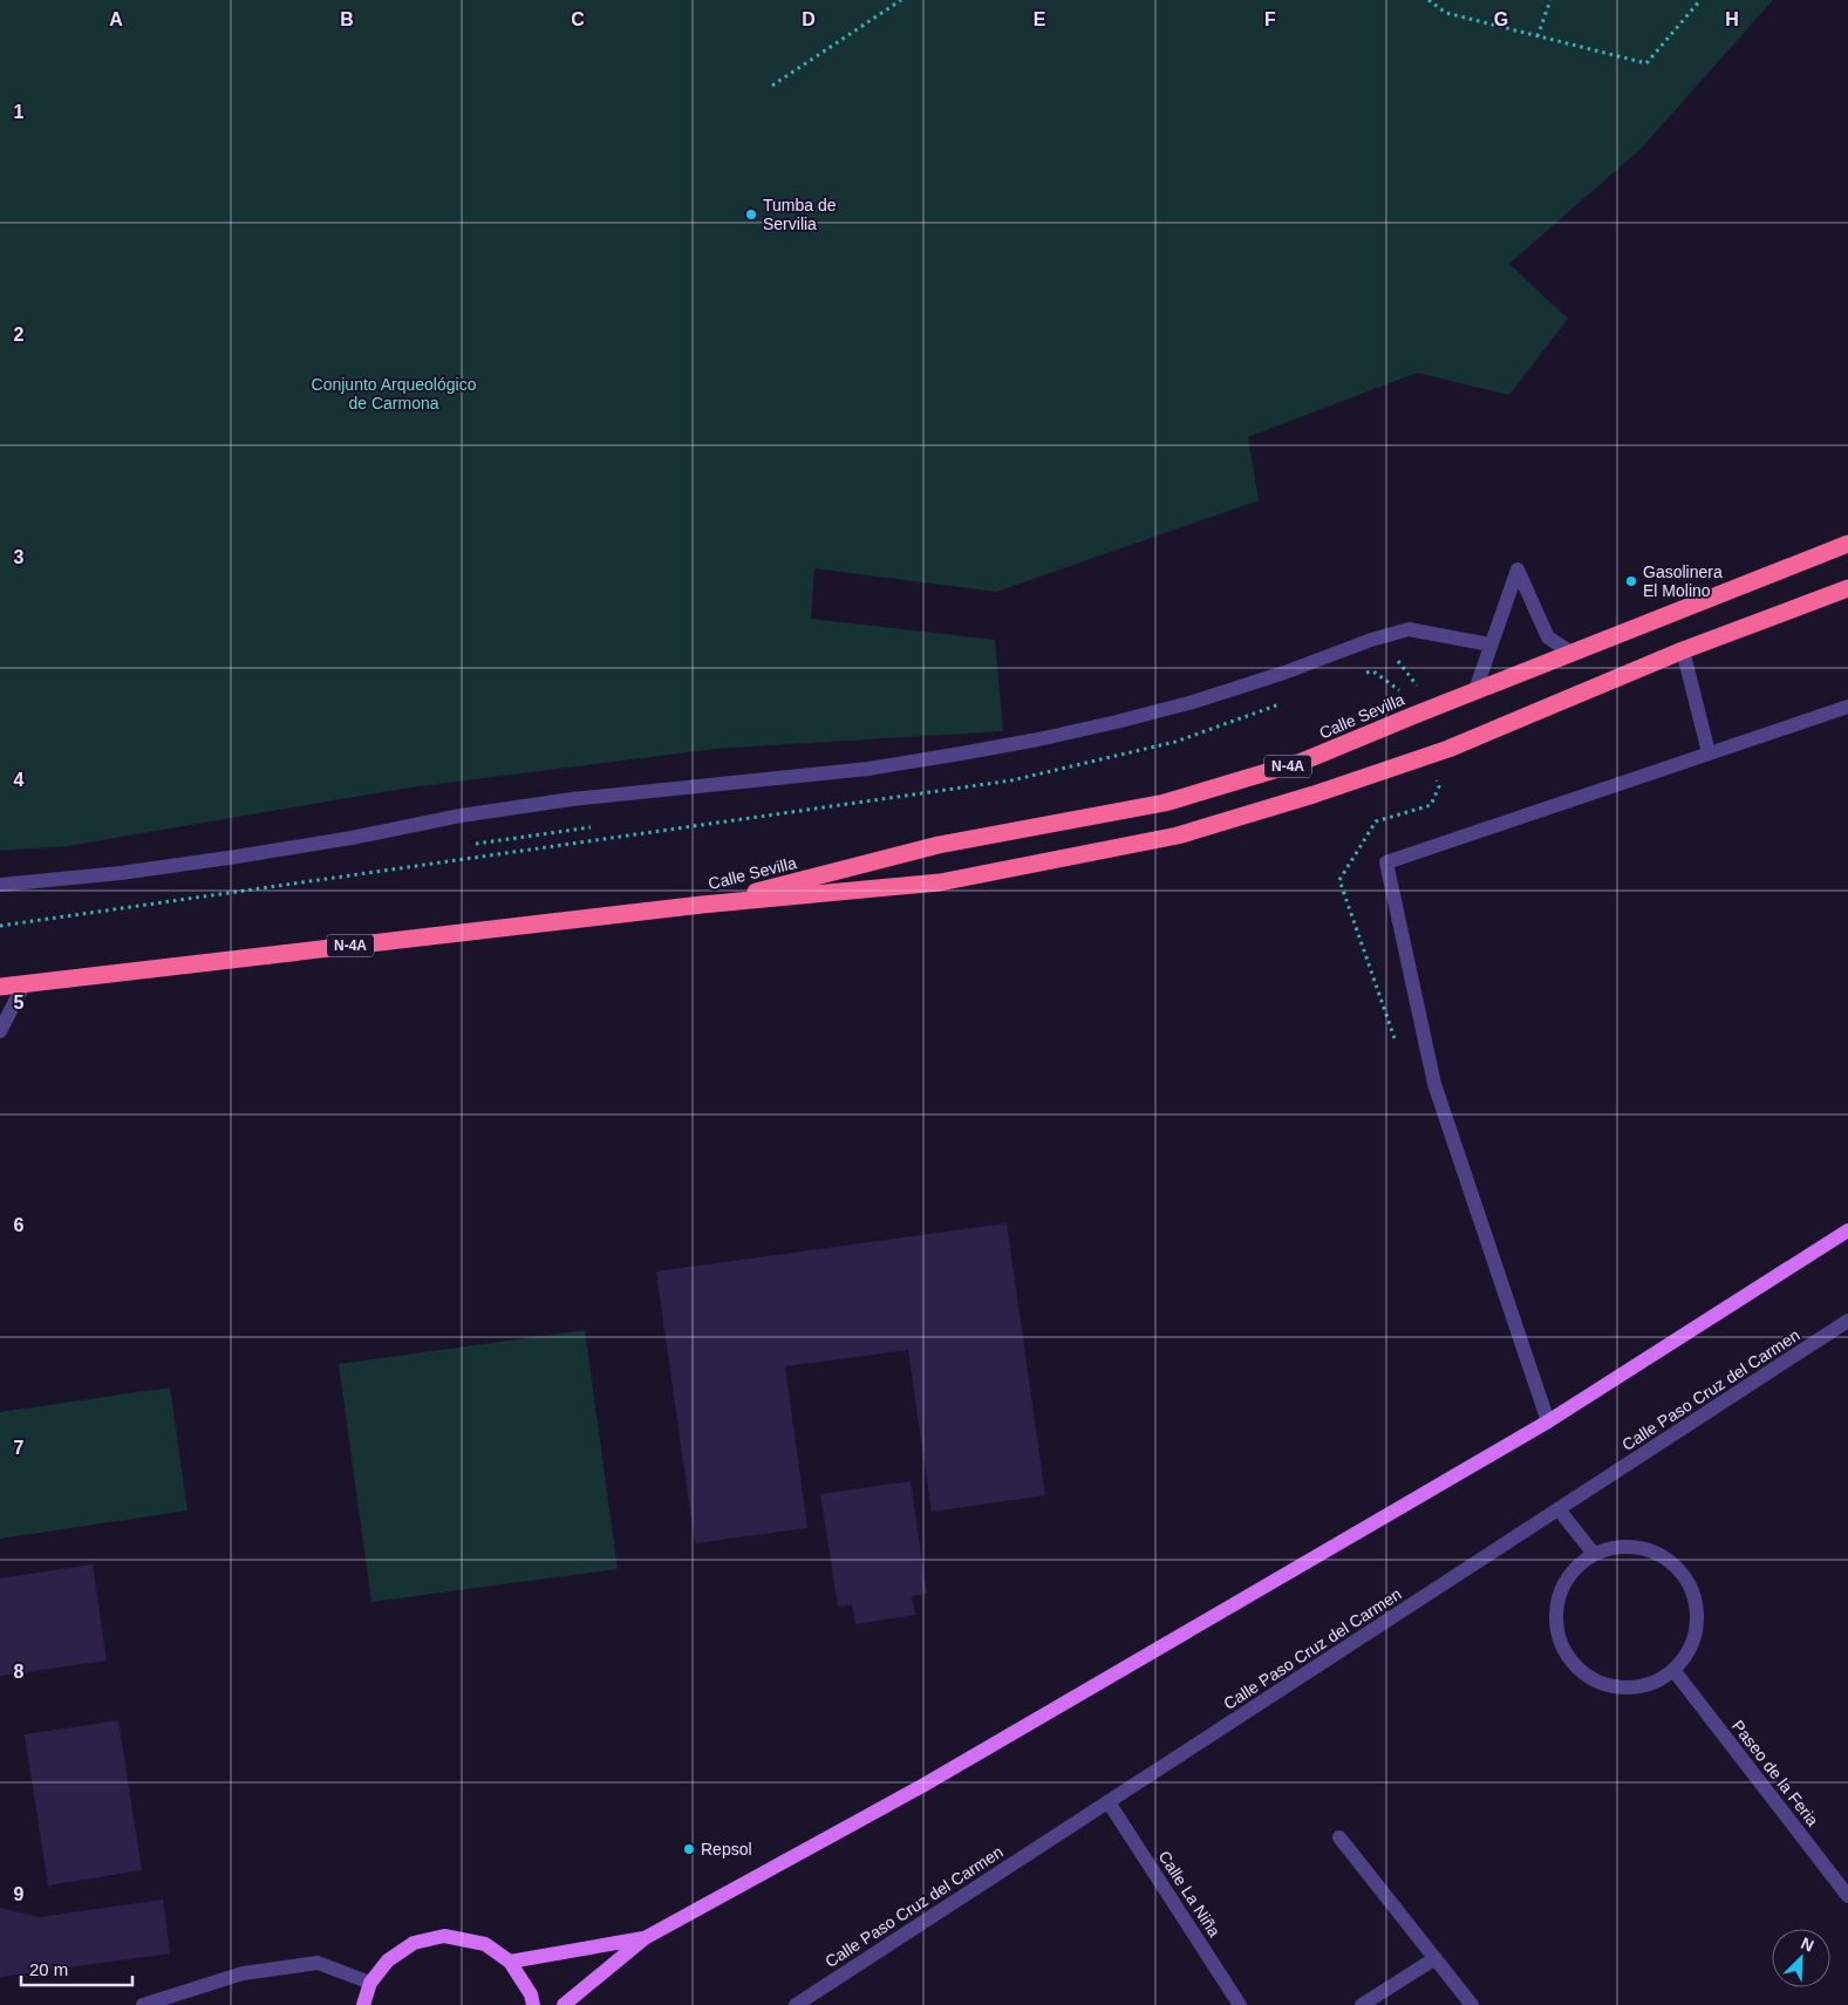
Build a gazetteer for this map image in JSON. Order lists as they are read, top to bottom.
{
  "streets": {
    "highway": ["Calle Sevilla", "N-4A"],
    "street": ["Calle Paso Cruz del Carmen", "Paseo de la Feria", "Calle La Niña"]
  },
  "crossings": [
    ["Calle Sevilla", "N-4A"],
    ["Calle Paso Cruz del Carmen", "Calle La Niña"]
  ],
  "parks": ["Conjunto Arqueológico de Carmona"],
  "places": ["Tumba de Servilia", "Gasolinera El Molino", "Repsol"],
  "scale_bar": "20 m",
  "north": "top right",
  "grid": {
    "columns": [
      "A",
      "B",
      "C",
      "D",
      "E",
      "F",
      "G",
      "H"
    ],
    "rows": [
      "1",
      "2",
      "3",
      "4",
      "5",
      "6",
      "7",
      "8",
      "9"
    ]
  }
}
